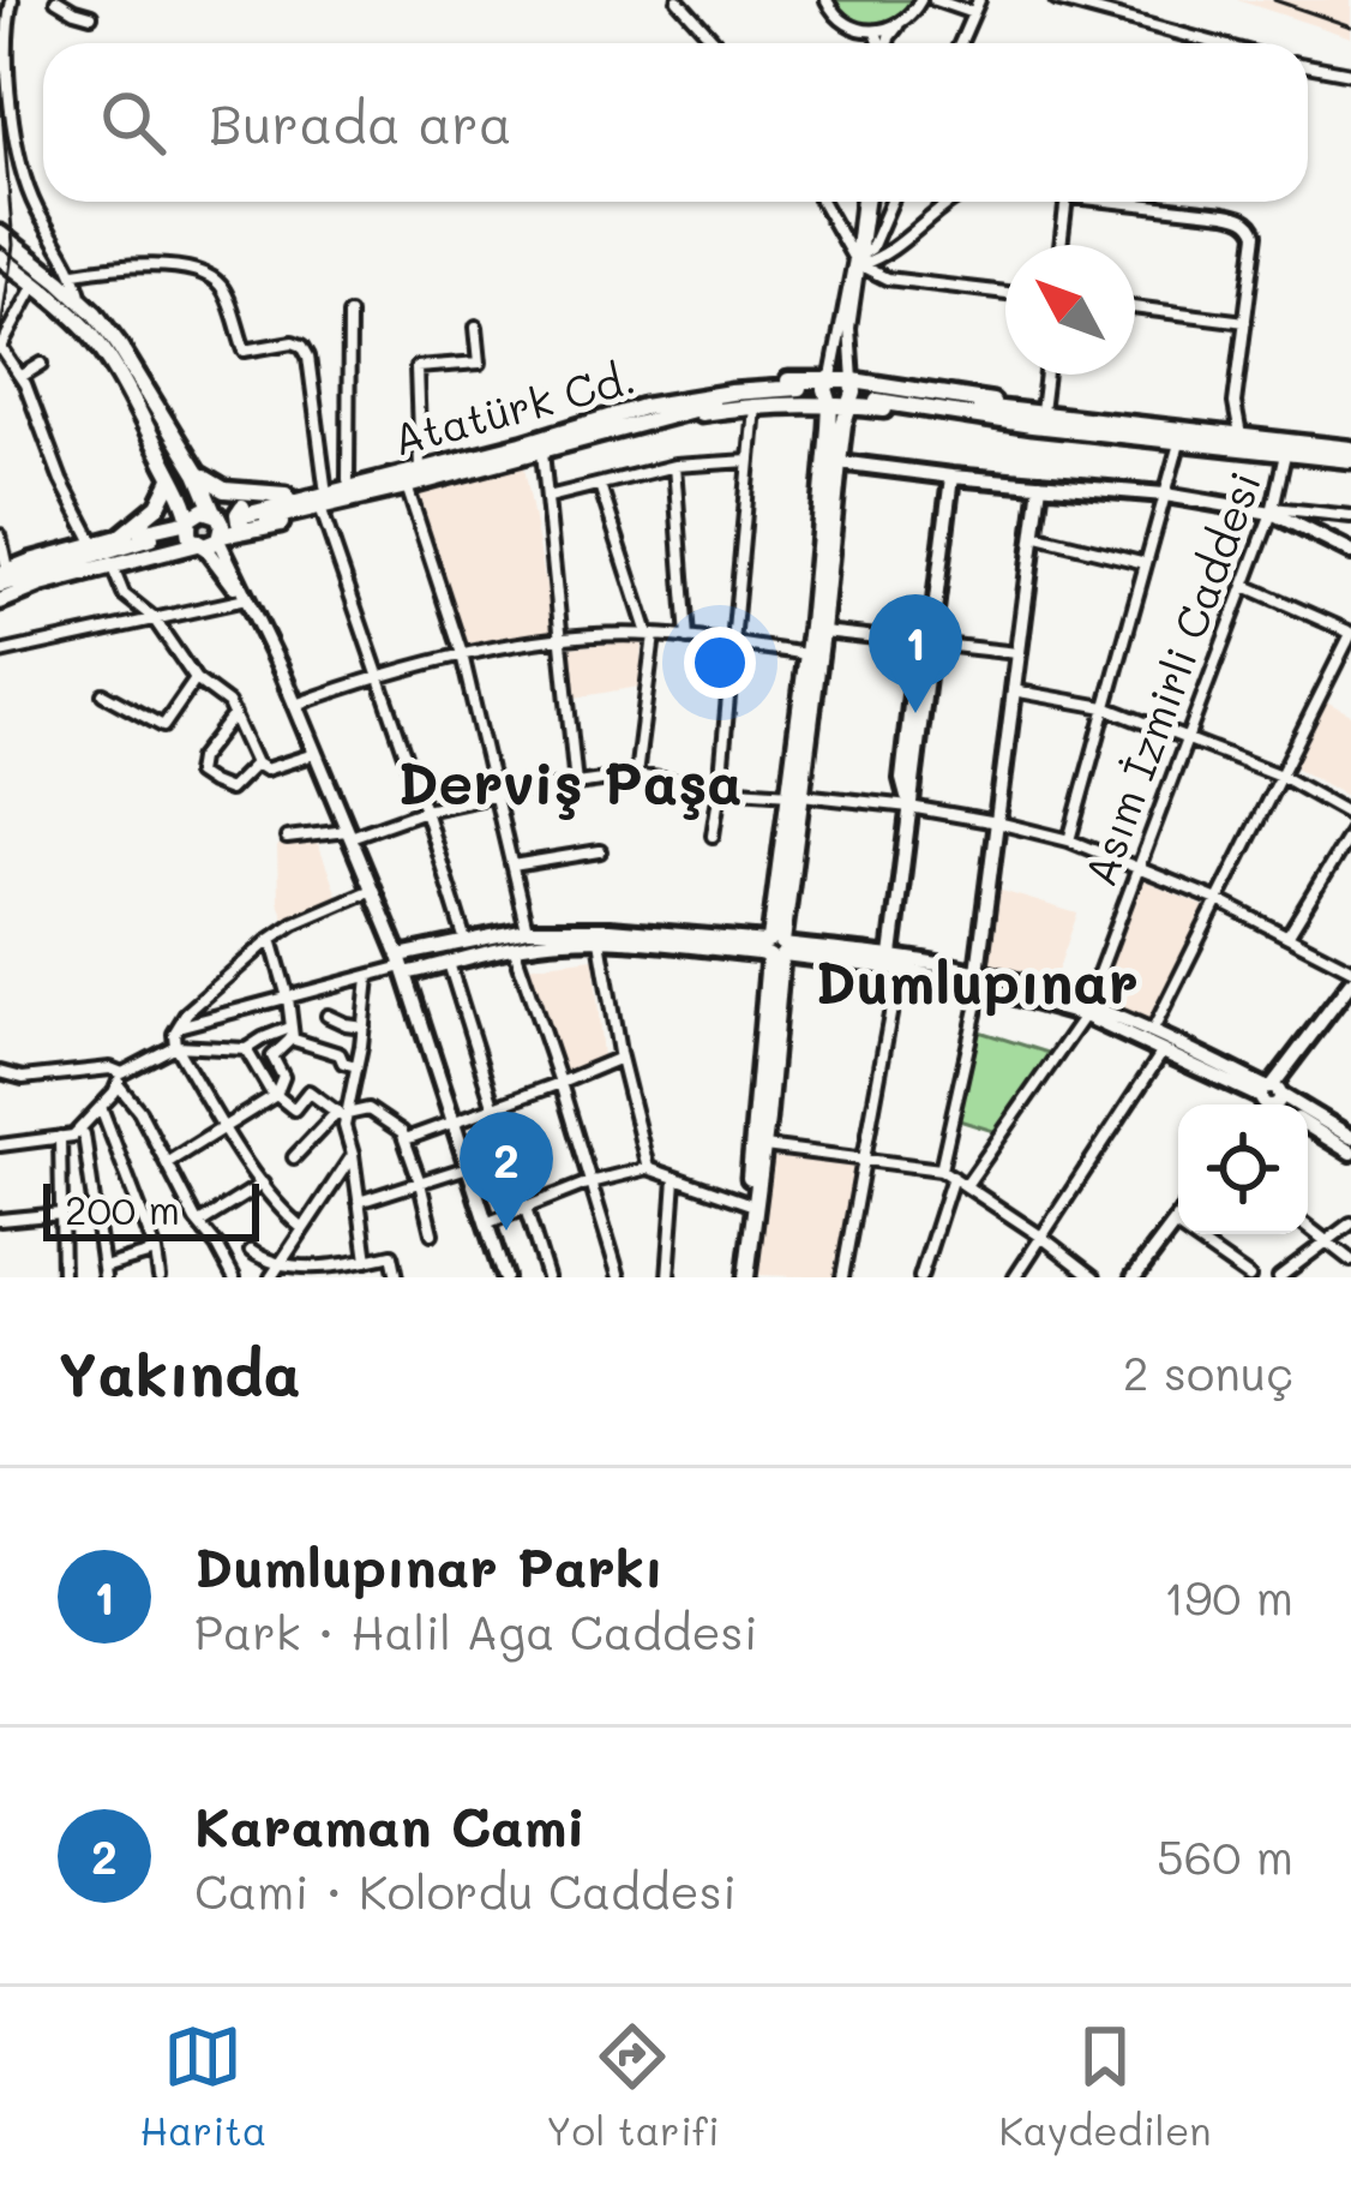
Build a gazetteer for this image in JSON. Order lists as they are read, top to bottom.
{
  "streets": {
    "main road": ["Atatürk Cd."],
    "street": ["Asım İzmirli Caddesi"]
  },
  "districts": ["Derviş Paşa", "Dumlupınar"],
  "scale_bar": "200 m",
  "north": "top left",
  "page": {
    "search": "Burada ara",
    "pins": ["1", "2"],
    "scale": "200 m",
    "heading": ["Yakında", "2 sonuç"],
    "list": [
      {
        "mark": "1",
        "name": "Dumlupınar Parkı",
        "note": "Park · Halil Aga Caddesi",
        "value": "190 m"
      },
      {
        "mark": "2",
        "name": "Karaman Cami",
        "note": "Cami · Kolordu Caddesi",
        "value": "560 m"
      }
    ],
    "nav": ["Harita", "Yol tarifi", "Kaydedilen"]
  }
}
